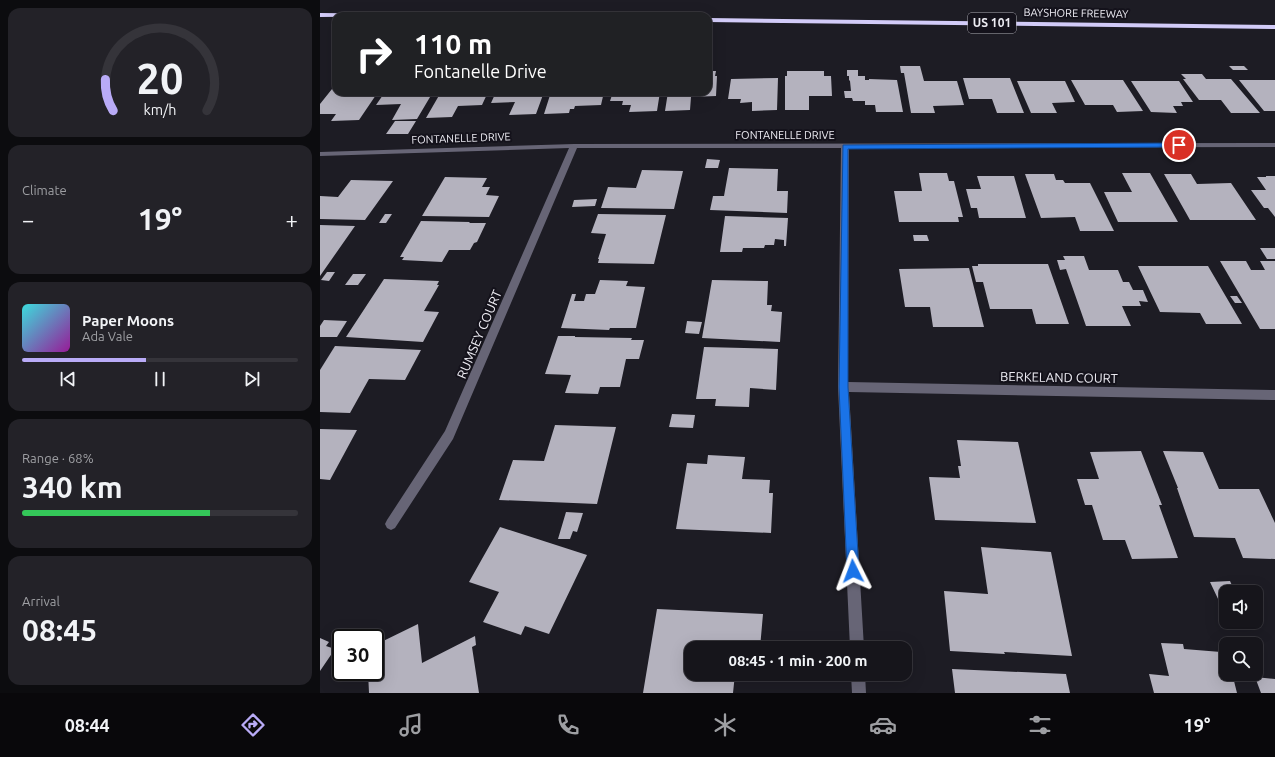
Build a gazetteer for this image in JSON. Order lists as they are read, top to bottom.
{
  "streets": {
    "highway": ["BAYSHORE FREEWAY", "US 101"],
    "street": ["FONTANELLE DRIVE", "RUMSEY COURT", "BERKELAND COURT"]
  },
  "crossings": [
    ["FONTANELLE DRIVE", "RUMSEY COURT"]
  ],
  "page": {
    "turn": ["110 m", "Fontanelle Drive"],
    "tile": [
      "Climate",
      ["Range · 68%", "340 km"],
      ["Arrival", "08:45"]
    ],
    "heat": ["−", "19°", "+"],
    "song": ["Paper Moons", "Ada Vale"],
    "limit": "30",
    "trip": "08:45 · 1 min · 200 m",
    "tabs": ["08:44", "19°"],
    "gauge": ["20", "km/h"]
  }
}
